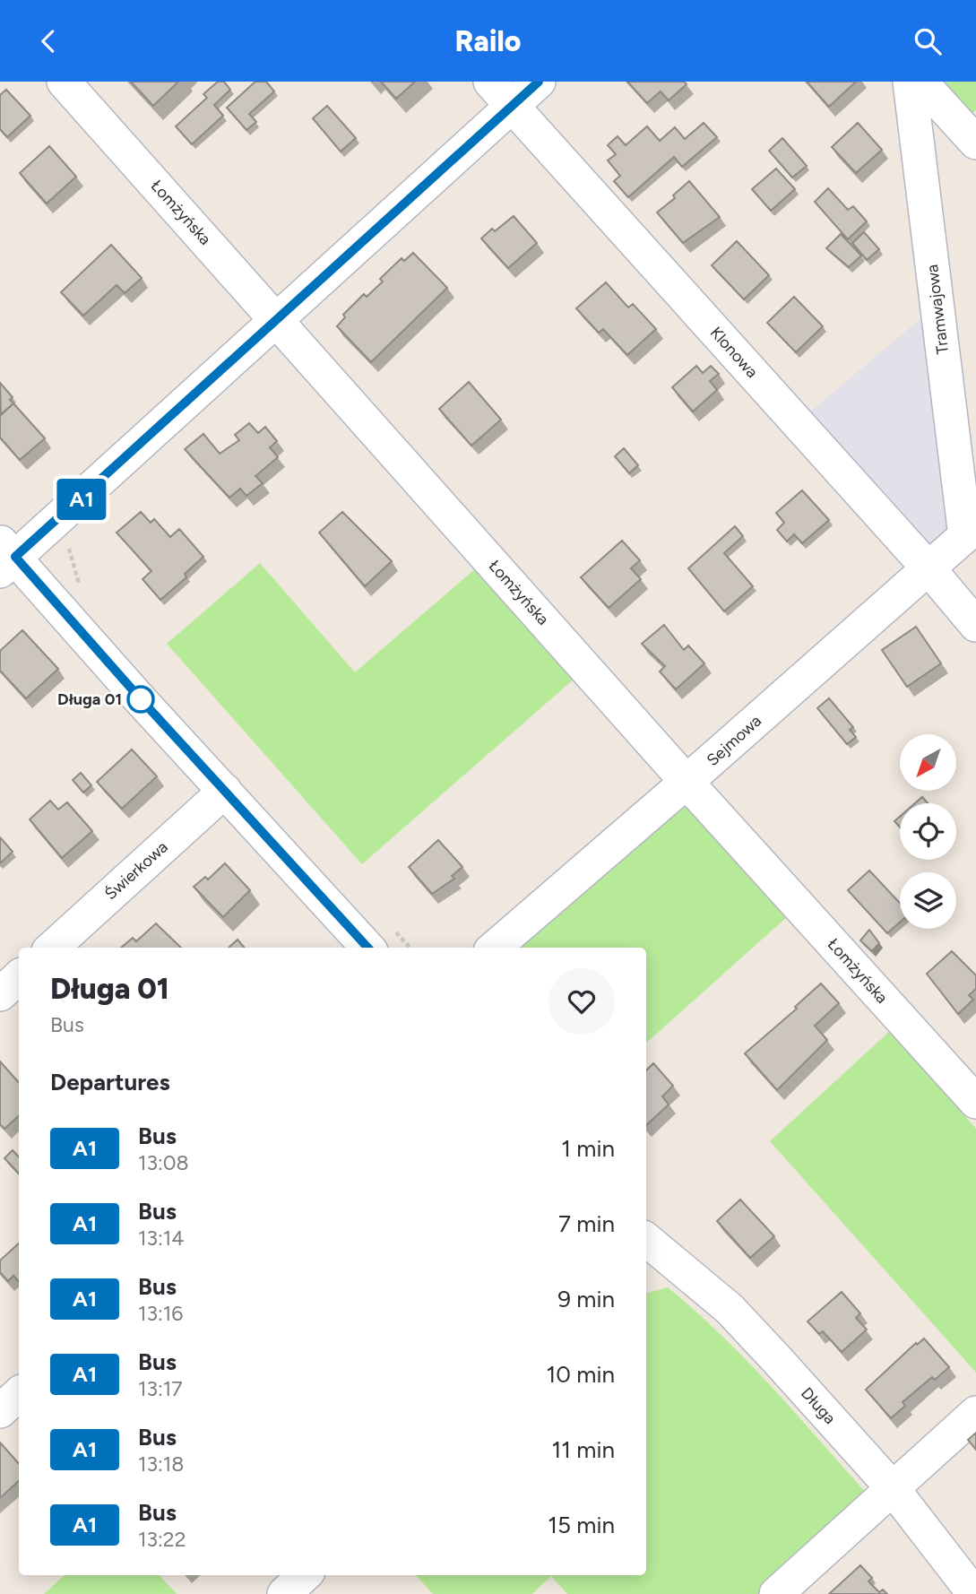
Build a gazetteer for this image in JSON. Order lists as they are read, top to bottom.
{
  "streets": {
    "street": [
      "Łomżyńska",
      "Tramwajowa",
      "Klonowa",
      "Sejmowa",
      "Świerkowa",
      "Długa"
    ]
  },
  "crossings": [
    ["Łomżyńska", "Sejmowa"],
    ["Tramwajowa", "Sejmowa"],
    ["Klonowa", "Sejmowa"]
  ],
  "places": ["Długa 01"],
  "lines": ["bus line A1"],
  "north": "bottom left",
  "page": {
    "header": "Railo",
    "on_map": "A1",
    "heading": [
      ["Długa 01", "Bus"],
      "Departures"
    ],
    "list": [
      {
        "mark": "A1",
        "name": "Bus",
        "note": "13:08",
        "value": "1 min"
      },
      {
        "mark": "A1",
        "name": "Bus",
        "note": "13:14",
        "value": "7 min"
      },
      {
        "mark": "A1",
        "name": "Bus",
        "note": "13:16",
        "value": "9 min"
      },
      {
        "mark": "A1",
        "name": "Bus",
        "note": "13:17",
        "value": "10 min"
      },
      {
        "mark": "A1",
        "name": "Bus",
        "note": "13:18",
        "value": "11 min"
      },
      {
        "mark": "A1",
        "name": "Bus",
        "note": "13:22",
        "value": "15 min"
      }
    ]
  }
}
